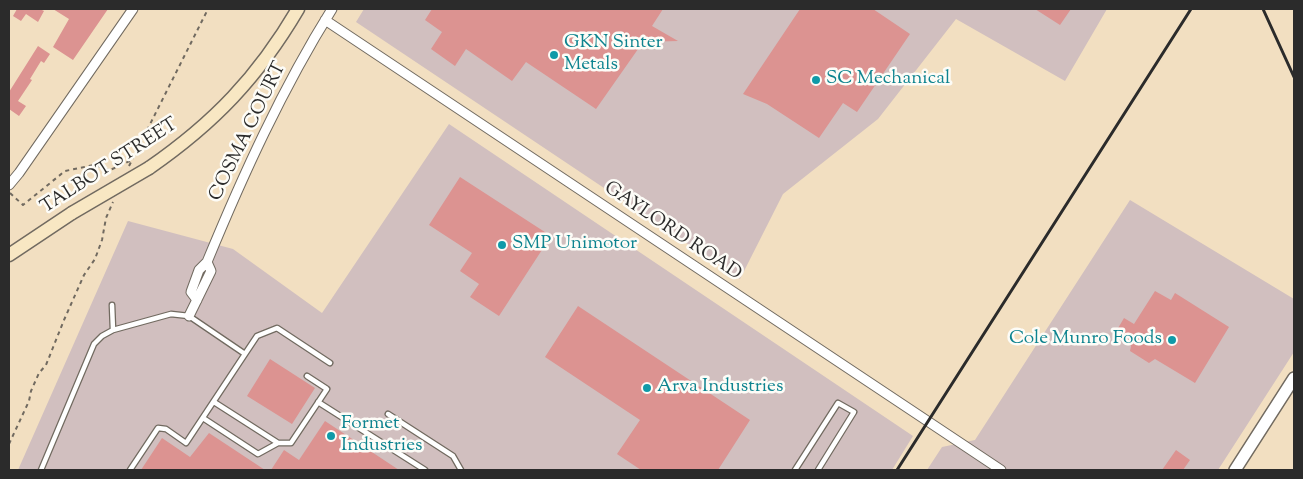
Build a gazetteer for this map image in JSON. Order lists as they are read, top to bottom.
{
  "streets": {
    "main road": ["TALBOT STREET"],
    "street": ["COSMA COURT", "GAYLORD ROAD"]
  },
  "crossings": [
    ["COSMA COURT", "GAYLORD ROAD"]
  ],
  "places": [
    "GKN Sinter Metals",
    "SC Mechanical",
    "SMP Unimotor",
    "Cole Munro Foods",
    "Arva Industries",
    "Formet Industries"
  ]
}
